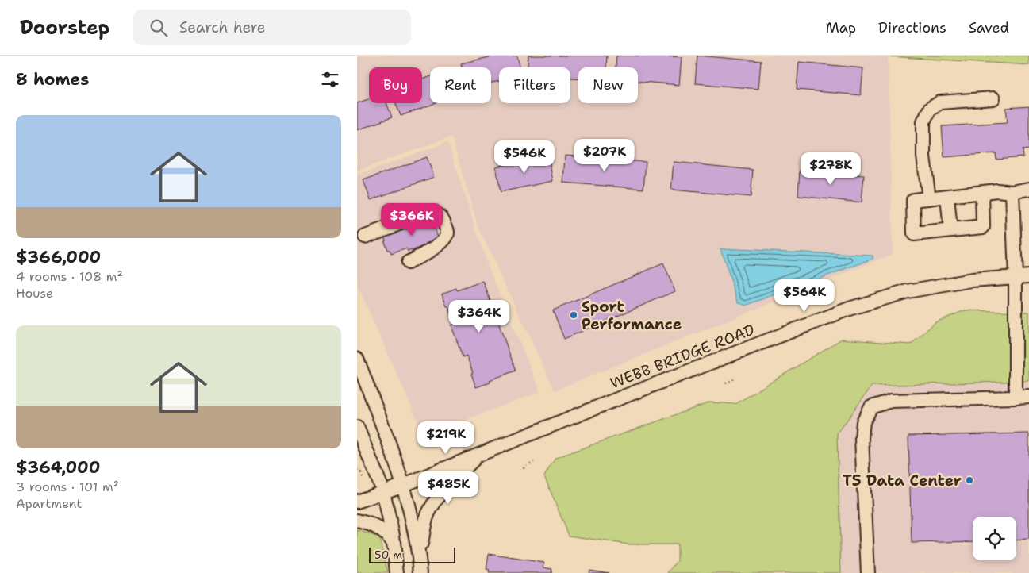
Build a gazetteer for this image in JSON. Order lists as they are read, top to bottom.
{
  "streets": {
    "street": ["WEBB BRIDGE ROAD"]
  },
  "places": ["Sport Performance", "T5 Data Center"],
  "scale_bar": "50 m",
  "page": {
    "header": "Doorstep",
    "search": "Search here",
    "nav": ["Map", "Directions", "Saved"],
    "heading": "8 homes",
    "chip": [
      "Buy",
      "Rent",
      "Filters",
      "New"
    ],
    "list": [
      {
        "name": "$366,000",
        "note": "4 rooms · 108 m² · House"
      },
      {
        "name": "$364,000",
        "note": "3 rooms · 101 m² · Apartment"
      }
    ],
    "price": [
      "$207K",
      "$546K",
      "$278K",
      "$366K",
      "$564K",
      "$364K",
      "$219K",
      "$485K"
    ],
    "scale": "50 m"
  }
}
